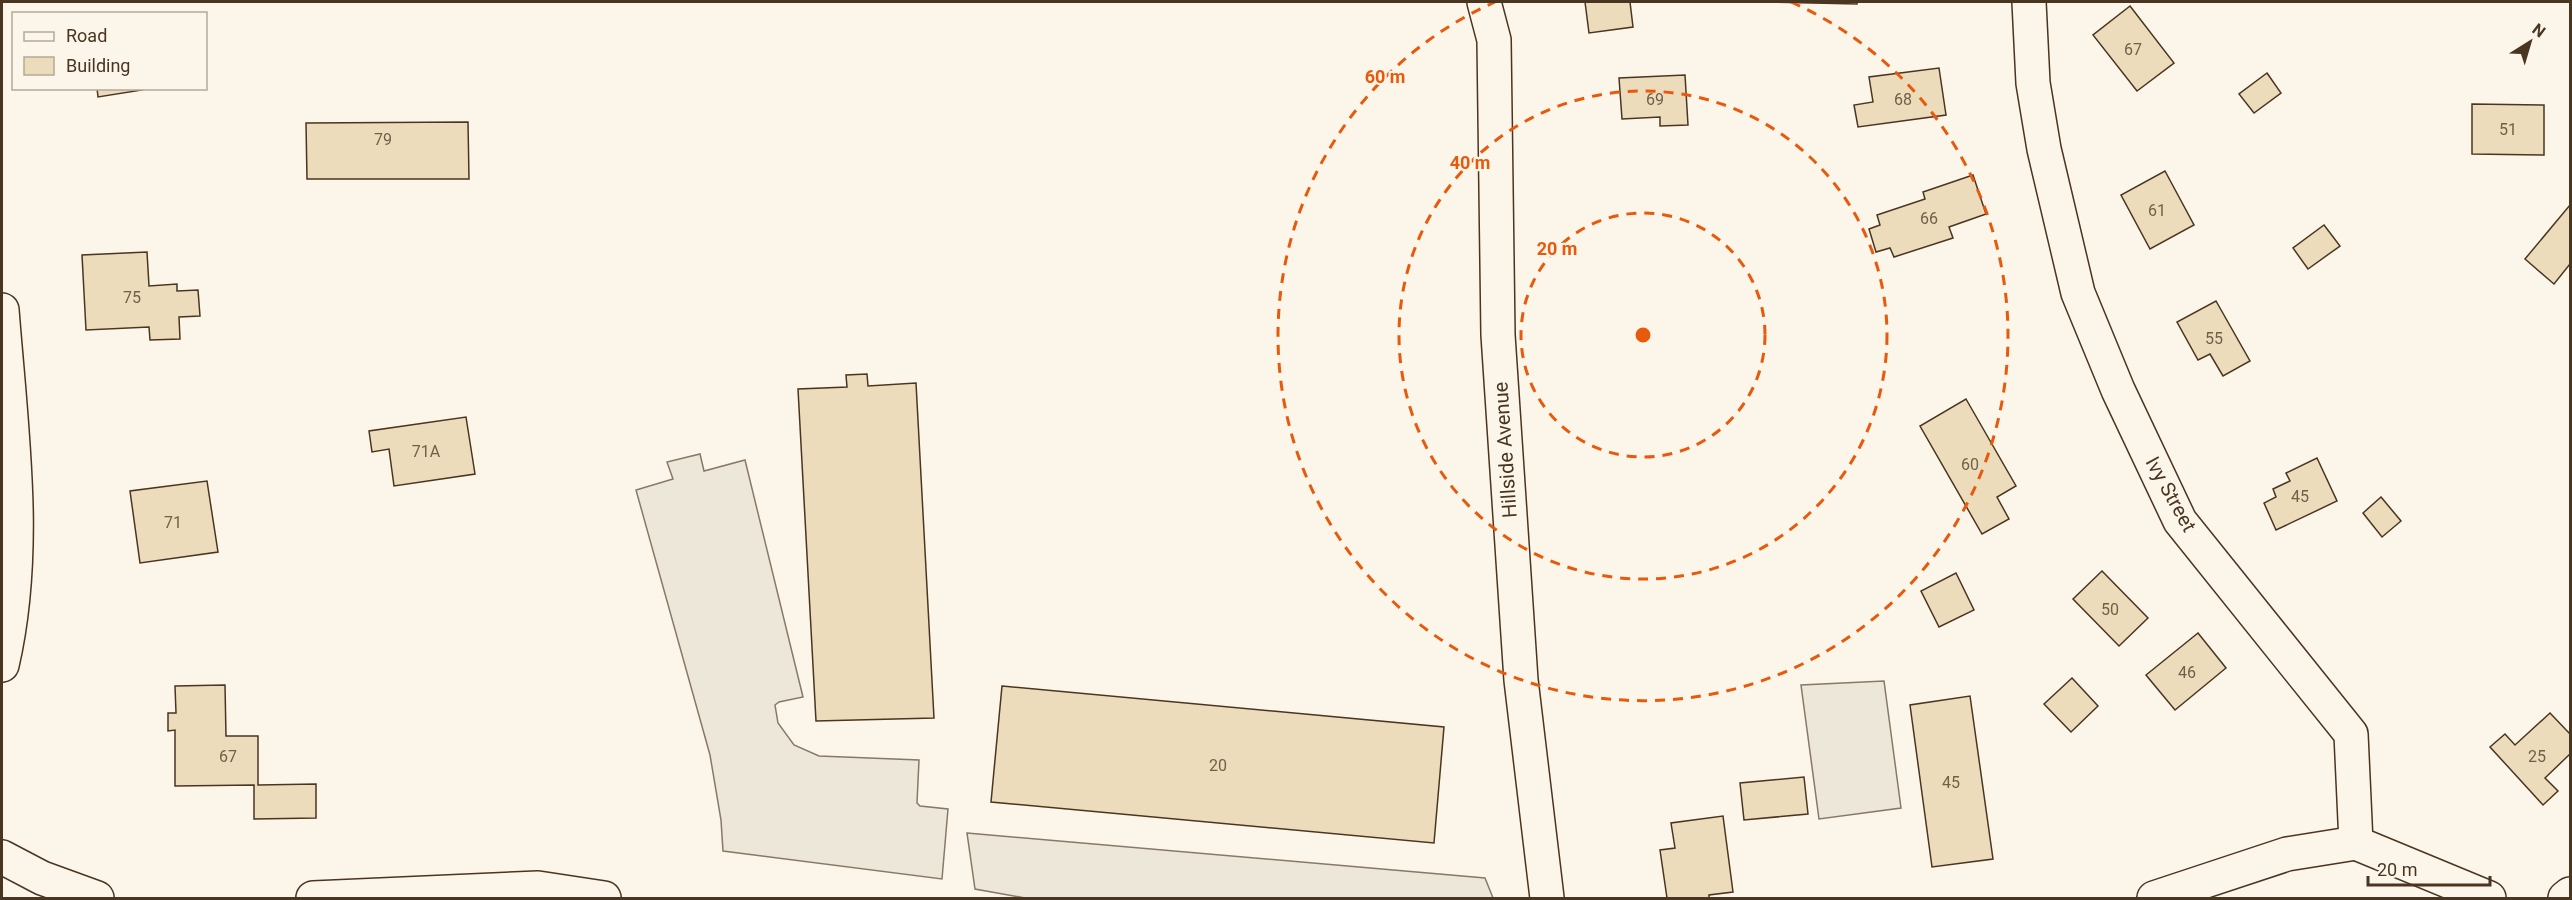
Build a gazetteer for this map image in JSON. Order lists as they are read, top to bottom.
{
  "streets": {
    "street": ["Hillside Avenue", "Ivy Street"]
  },
  "house_numbers": [
    "67",
    "69",
    "68",
    "51",
    "79",
    "61",
    "66",
    "75",
    "55",
    "71A",
    "60",
    "45",
    "71",
    "50",
    "46",
    "67",
    "25",
    "20",
    "45"
  ],
  "legend": ["Road", "Building"],
  "scale_bar": "20 m",
  "north": "top right",
  "rings": ["60 m", "40 m", "20 m"]
}
